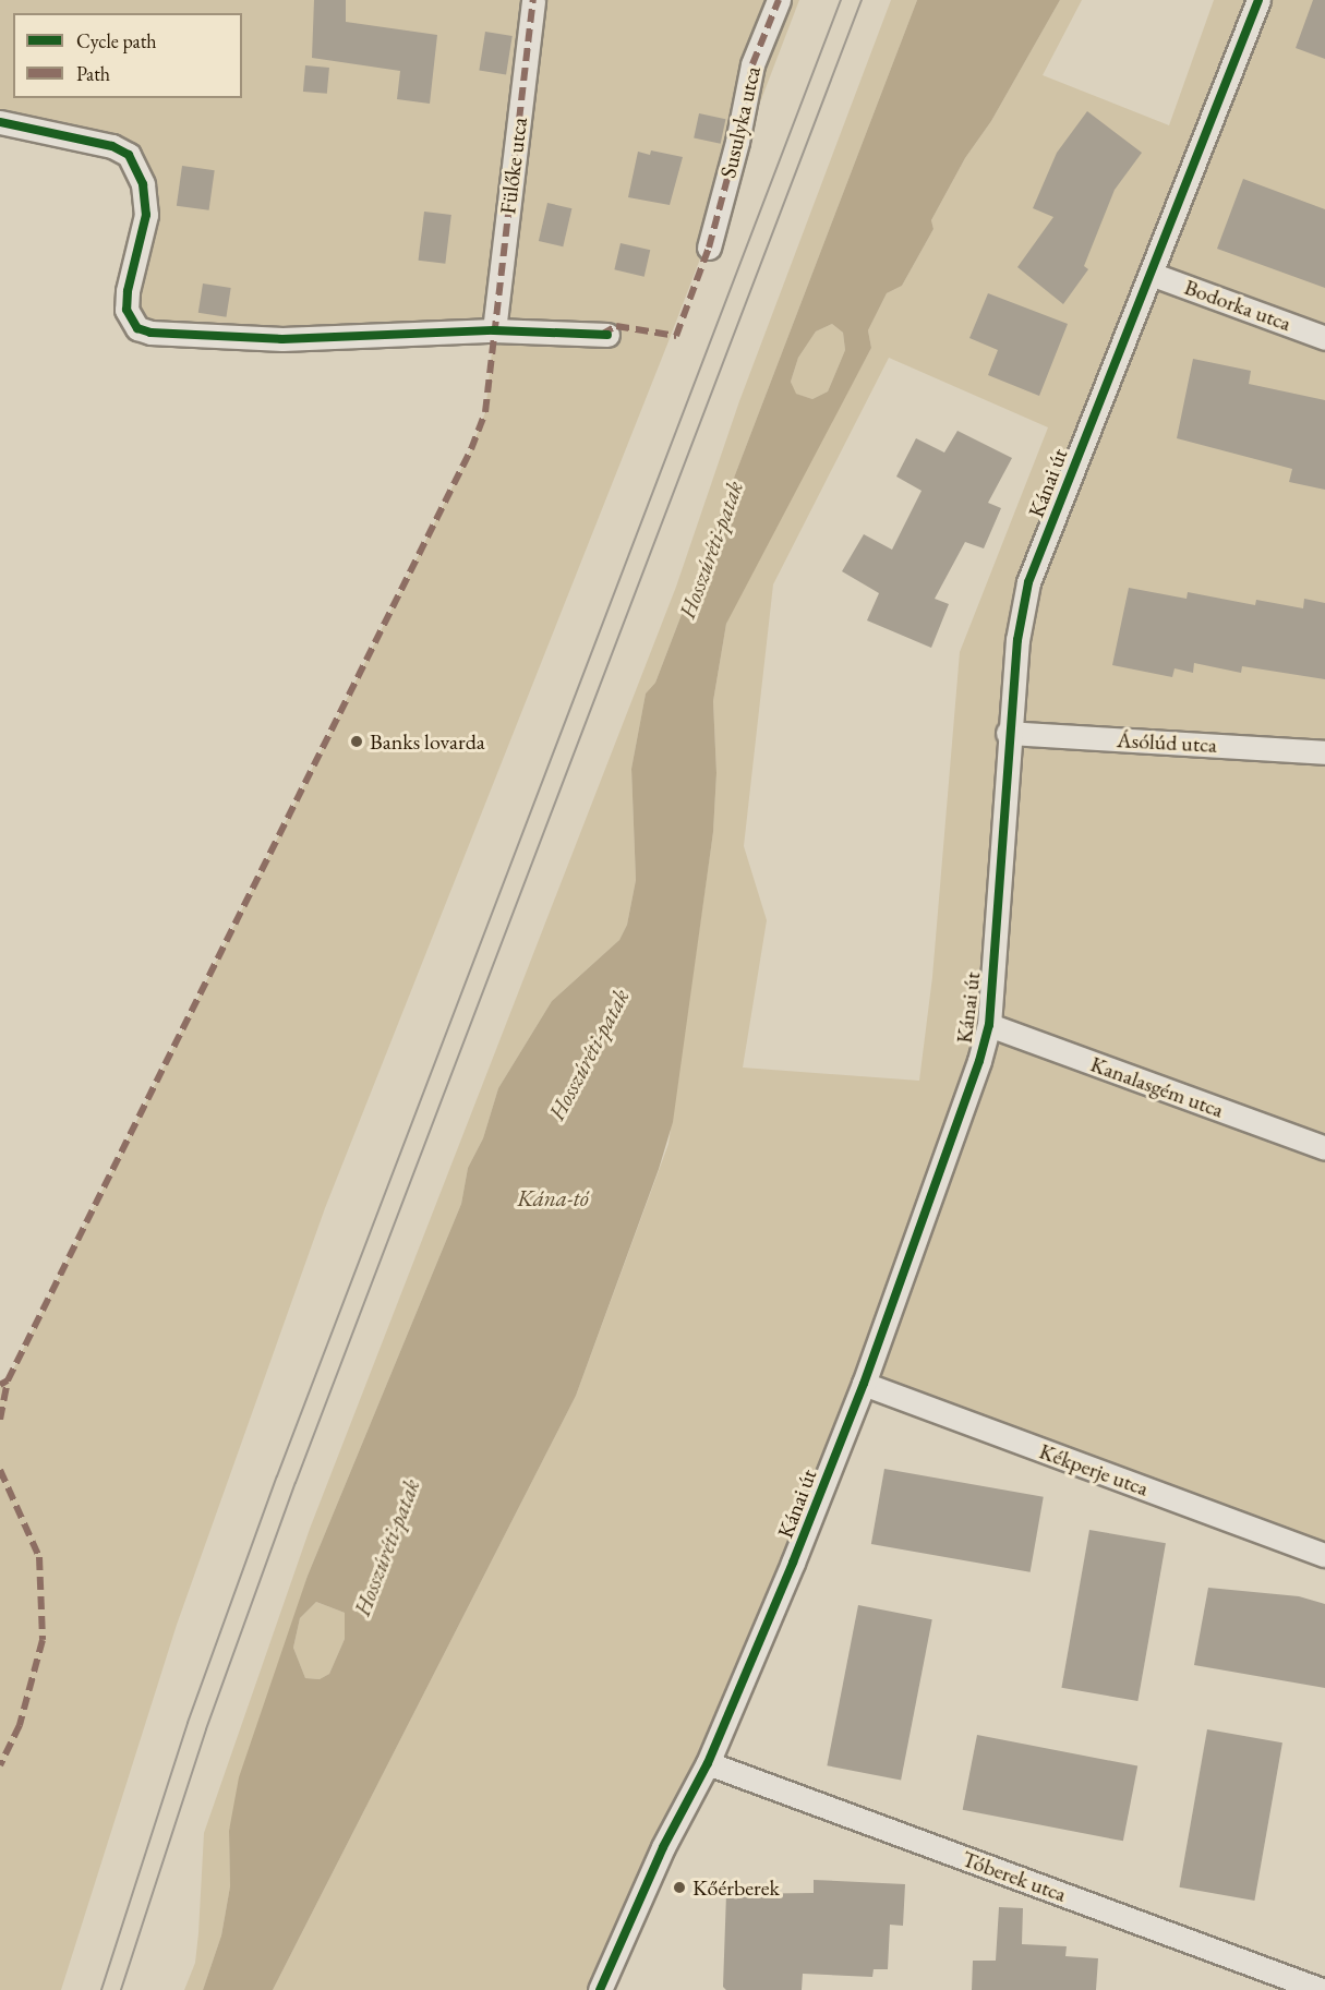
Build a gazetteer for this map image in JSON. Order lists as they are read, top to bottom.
{
  "streets": {
    "street": [
      "Susulyka utca",
      "Fülőke utca",
      "Bodorka utca",
      "Kánai út",
      "Ásólúd utca",
      "Kanalasgém utca",
      "Kékperje utca",
      "Tóberek utca"
    ]
  },
  "crossings": [
    ["Bodorka utca", "Kánai út"],
    ["Kánai út", "Ásólúd utca"],
    ["Kánai út", "Kanalasgém utca"],
    ["Kánai út", "Kékperje utca"],
    ["Kánai út", "Tóberek utca"]
  ],
  "water": ["Hosszúréti-patak", "Kána-tó"],
  "places": ["Banks lovarda", "Kőérberek"],
  "legend": ["Cycle path", "Path"]
}
